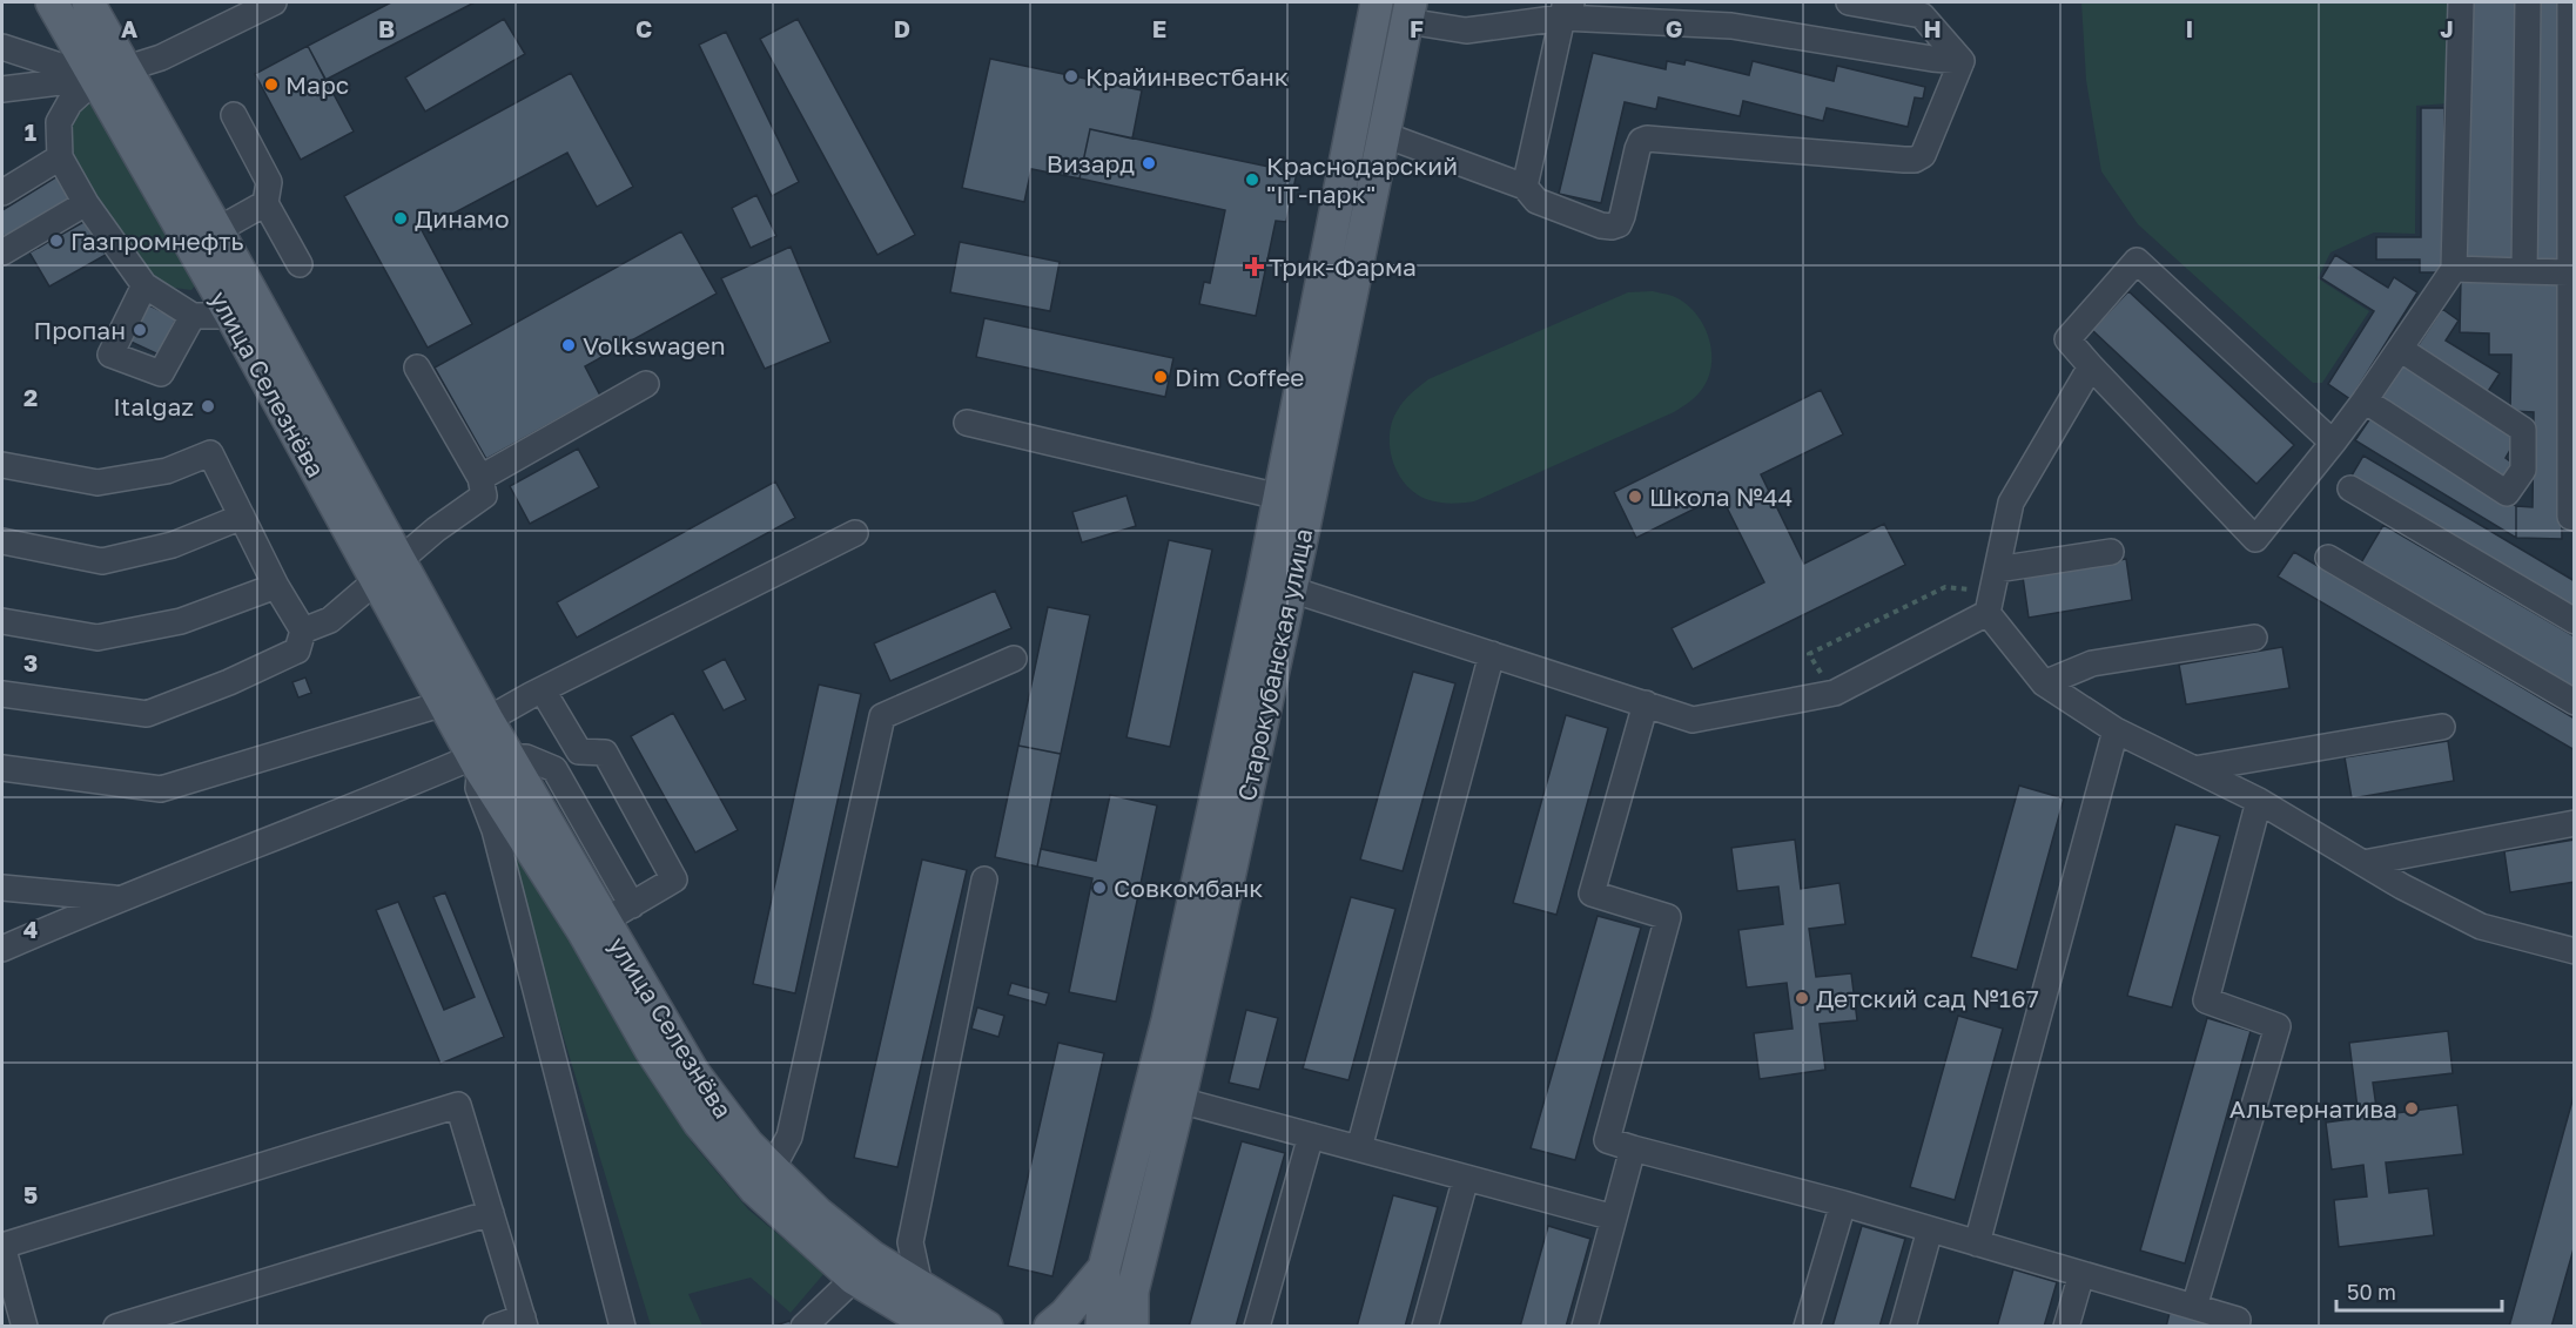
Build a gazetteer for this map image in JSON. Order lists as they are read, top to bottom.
{
  "streets": {
    "main road": ["улица Селезнёва", "Старокубанская улица"]
  },
  "places": {
    "other": [
      "Крайинвестбанк",
      "Марс",
      "Визард",
      "Краснодарский \"IT-парк\"",
      "Динамо",
      "Газпромнефть",
      "Пропан",
      "Volkswagen",
      "Dim Coffee",
      "Italgaz",
      "Школа №44",
      "Совкомбанк",
      "Детский сад №167",
      "Альтернатива"
    ],
    "health": ["Трик-Фарма"]
  },
  "scale_bar": "50 m",
  "grid": {
    "columns": [
      "A",
      "B",
      "C",
      "D",
      "E",
      "F",
      "G",
      "H",
      "I",
      "J"
    ],
    "rows": [
      "1",
      "2",
      "3",
      "4",
      "5"
    ]
  }
}
